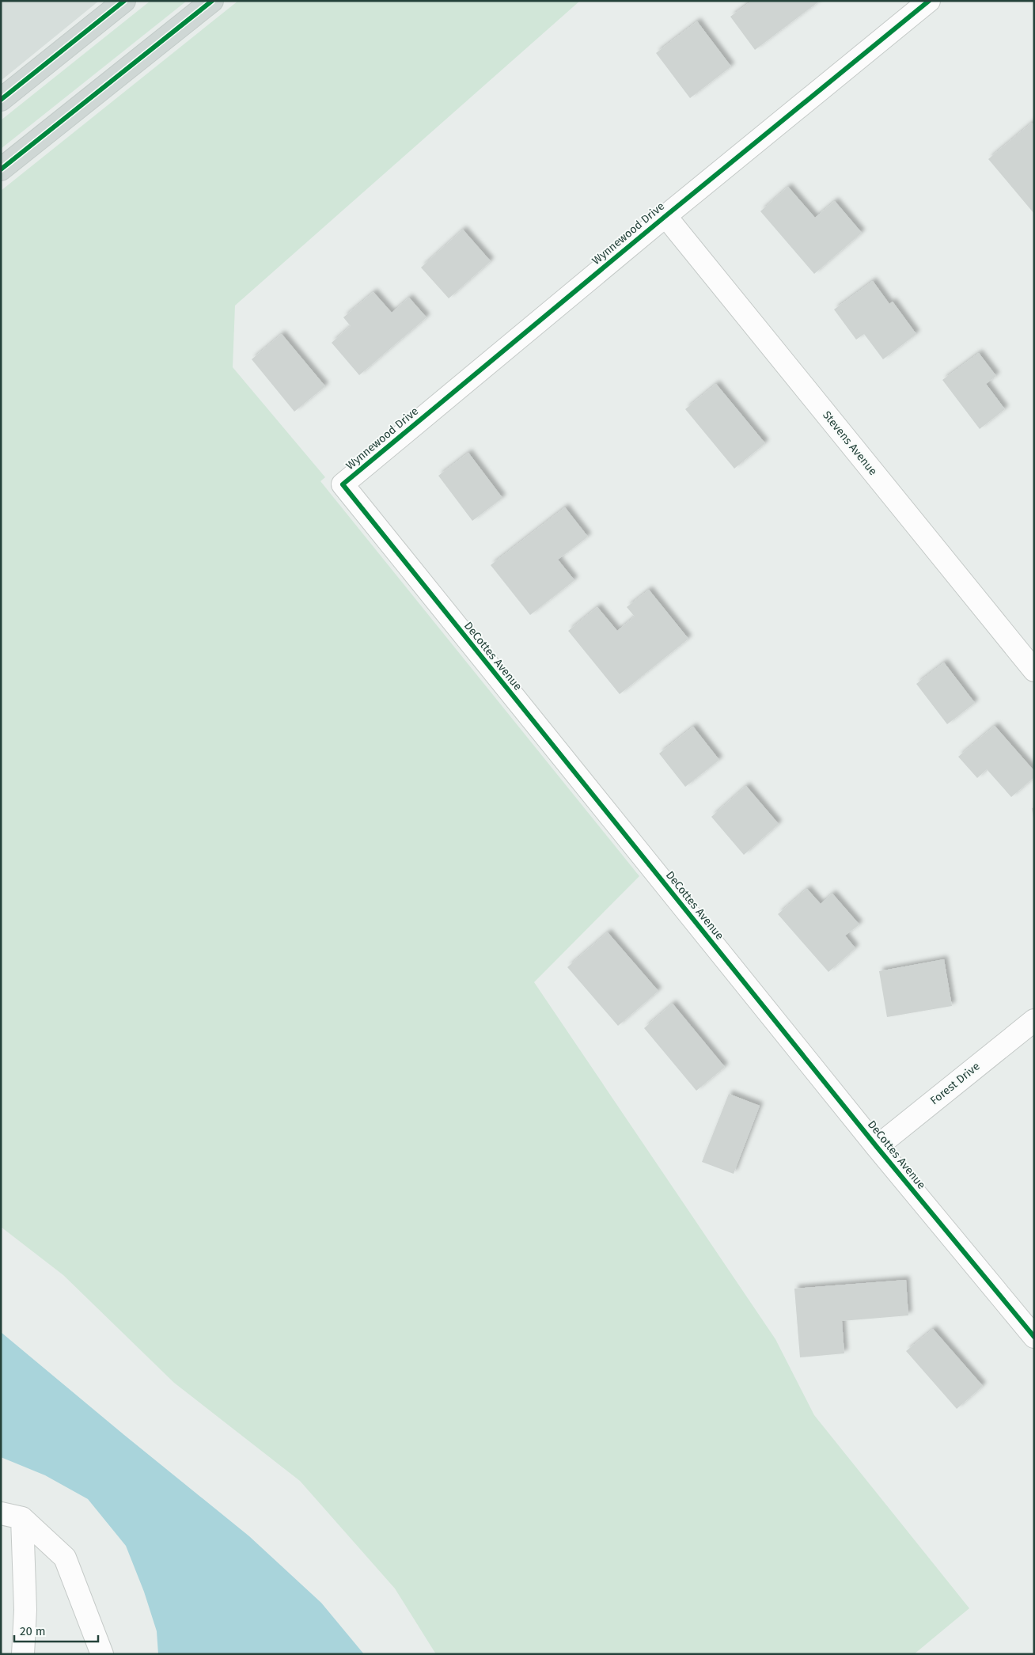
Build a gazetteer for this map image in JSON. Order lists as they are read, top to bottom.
{
  "streets": {
    "street": [
      "Wynnewood Drive",
      "Stevens Avenue",
      "DeCottes Avenue",
      "Forest Drive"
    ]
  },
  "crossings": [
    ["Wynnewood Drive", "Stevens Avenue"],
    ["Wynnewood Drive", "DeCottes Avenue"],
    ["DeCottes Avenue", "Forest Drive"]
  ],
  "scale_bar": "20 m"
}
